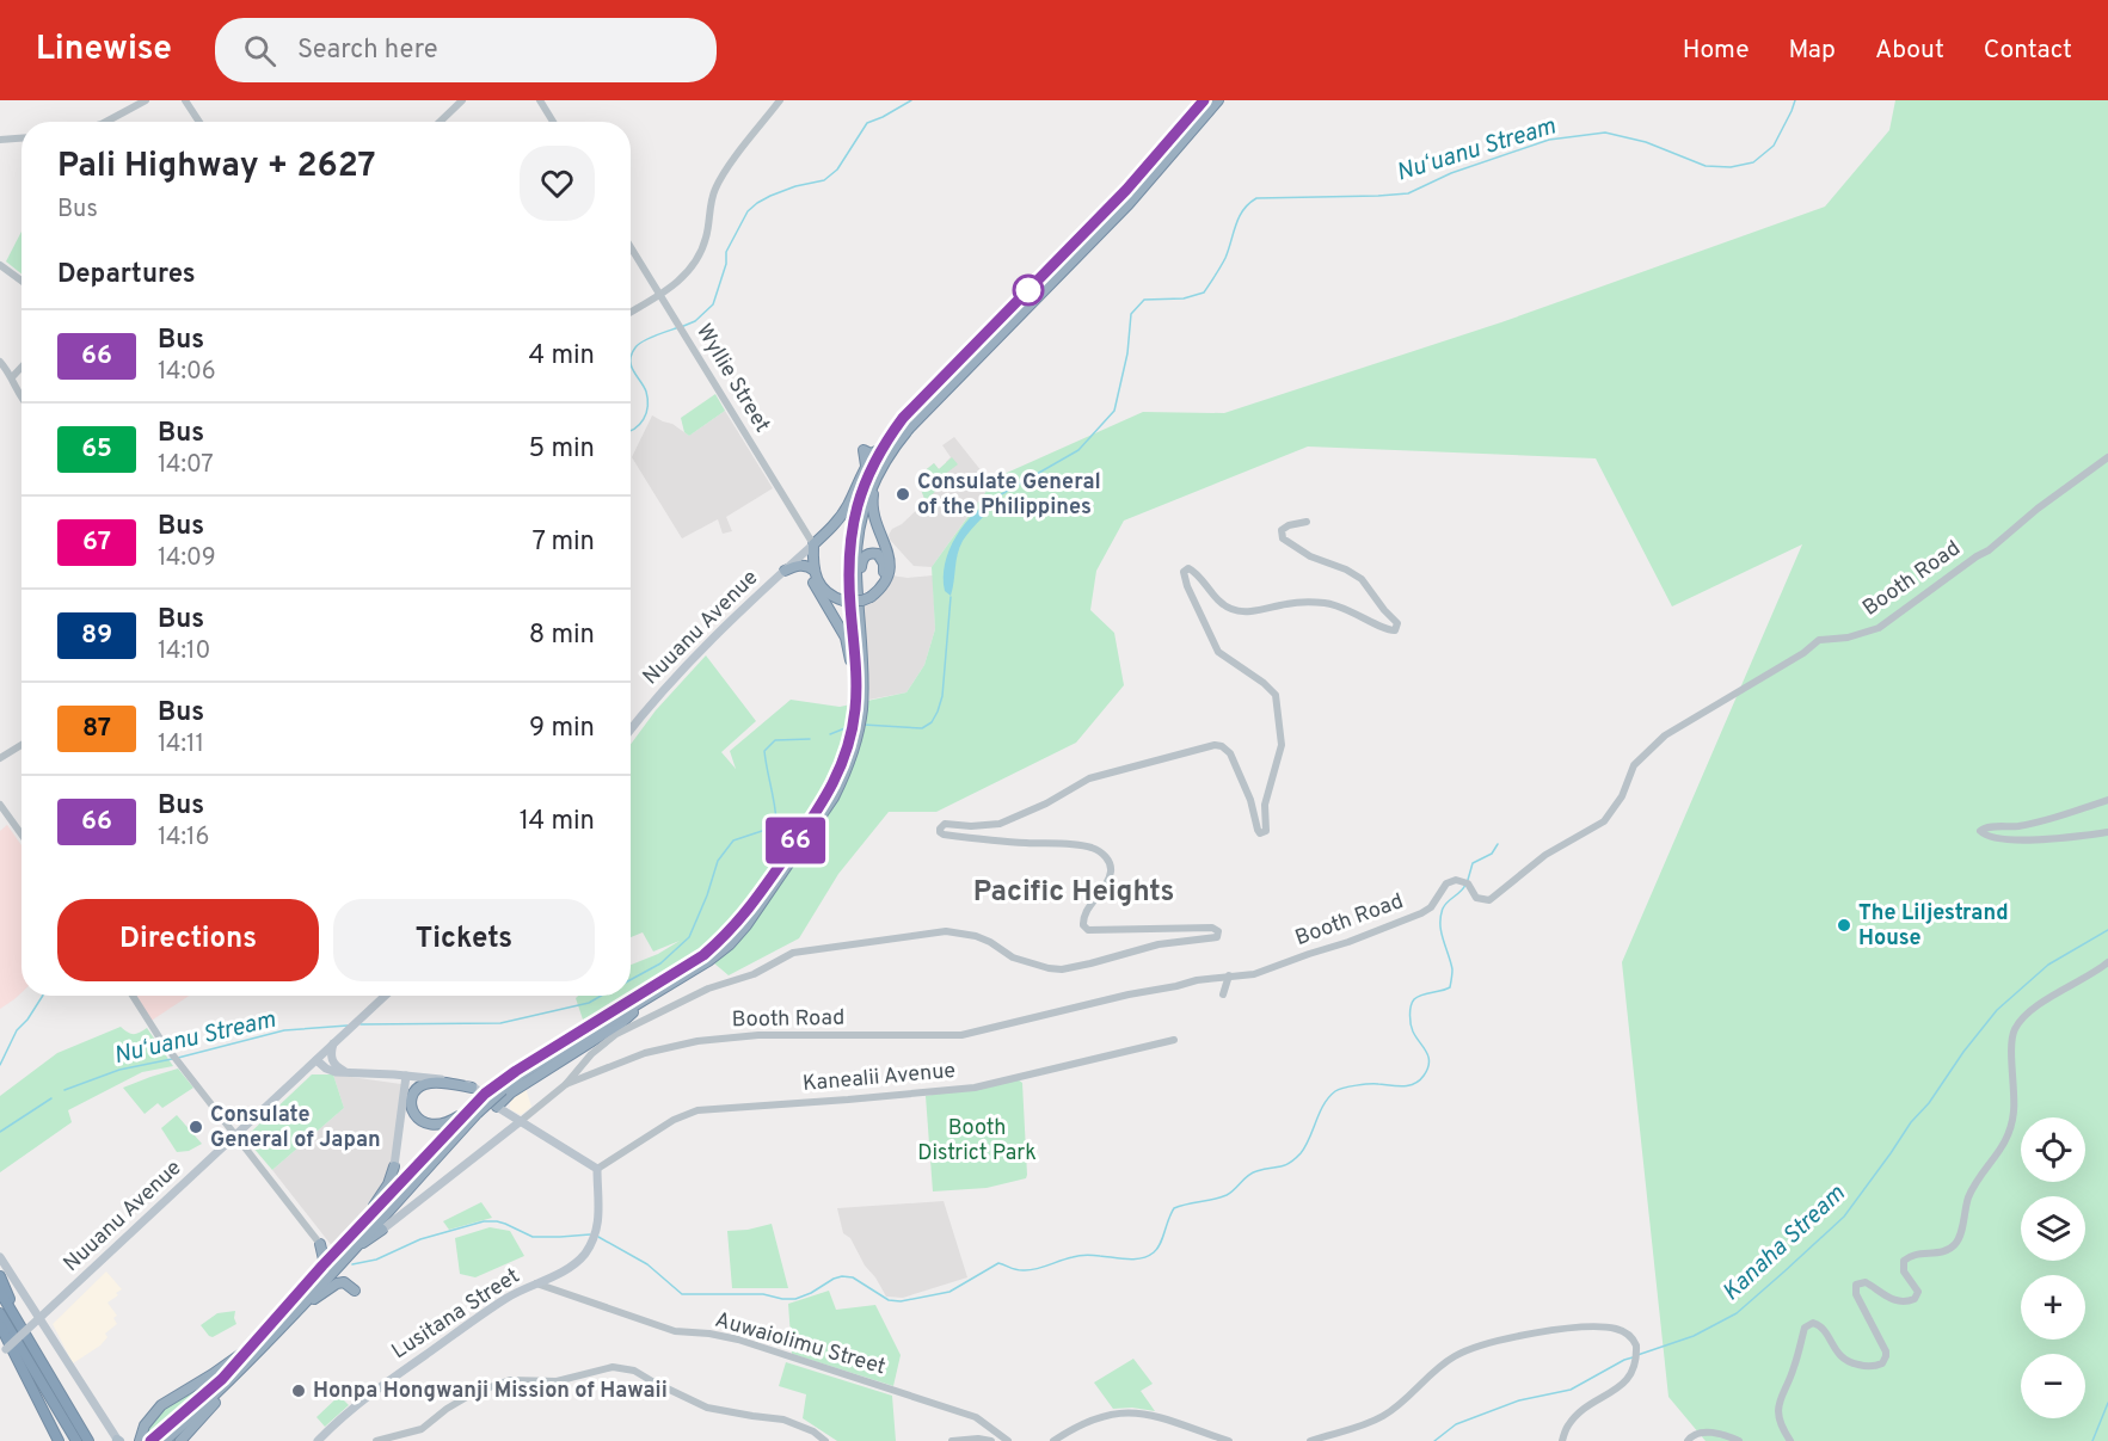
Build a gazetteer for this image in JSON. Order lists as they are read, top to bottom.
{
  "streets": {
    "main road": ["Nuuanu Avenue", "Lusitana Street"],
    "street": [
      "Wyllie Street",
      "Booth Road",
      "Kanealii Avenue",
      "Auwaiolimu Street"
    ]
  },
  "crossings": [
    ["Wyllie Street", "Nuuanu Avenue"],
    ["Kanealii Avenue", "Lusitana Street"],
    ["Lusitana Street", "Auwaiolimu Street"]
  ],
  "districts": ["Pacific Heights"],
  "water": ["Nuʻuanu Stream", "Kanaha Stream"],
  "parks": ["Booth District Park"],
  "places": [
    "Consulate General of the Philippines",
    "The Liljestrand House",
    "Consulate General of Japan",
    "Honpa Hongwanji Mission of Hawaii"
  ],
  "lines": ["bus line 66"],
  "page": {
    "header": "Linewise",
    "search": "Search here",
    "nav": [
      "Home",
      "Map",
      "About",
      "Contact"
    ],
    "on_map": "66",
    "heading": [
      ["Pali Highway + 2627", "Bus"],
      "Departures"
    ],
    "list": [
      {
        "mark": "66",
        "name": "Bus",
        "note": "14:06",
        "value": "4 min"
      },
      {
        "mark": "65",
        "name": "Bus",
        "note": "14:07",
        "value": "5 min"
      },
      {
        "mark": "67",
        "name": "Bus",
        "note": "14:09",
        "value": "7 min"
      },
      {
        "mark": "89",
        "name": "Bus",
        "note": "14:10",
        "value": "8 min"
      },
      {
        "mark": "87",
        "name": "Bus",
        "note": "14:11",
        "value": "9 min"
      },
      {
        "mark": "66",
        "name": "Bus",
        "note": "14:16",
        "value": "14 min"
      }
    ],
    "buttons": ["Directions", "Tickets"],
    "map_buttons": ["+", "−"]
  }
}
